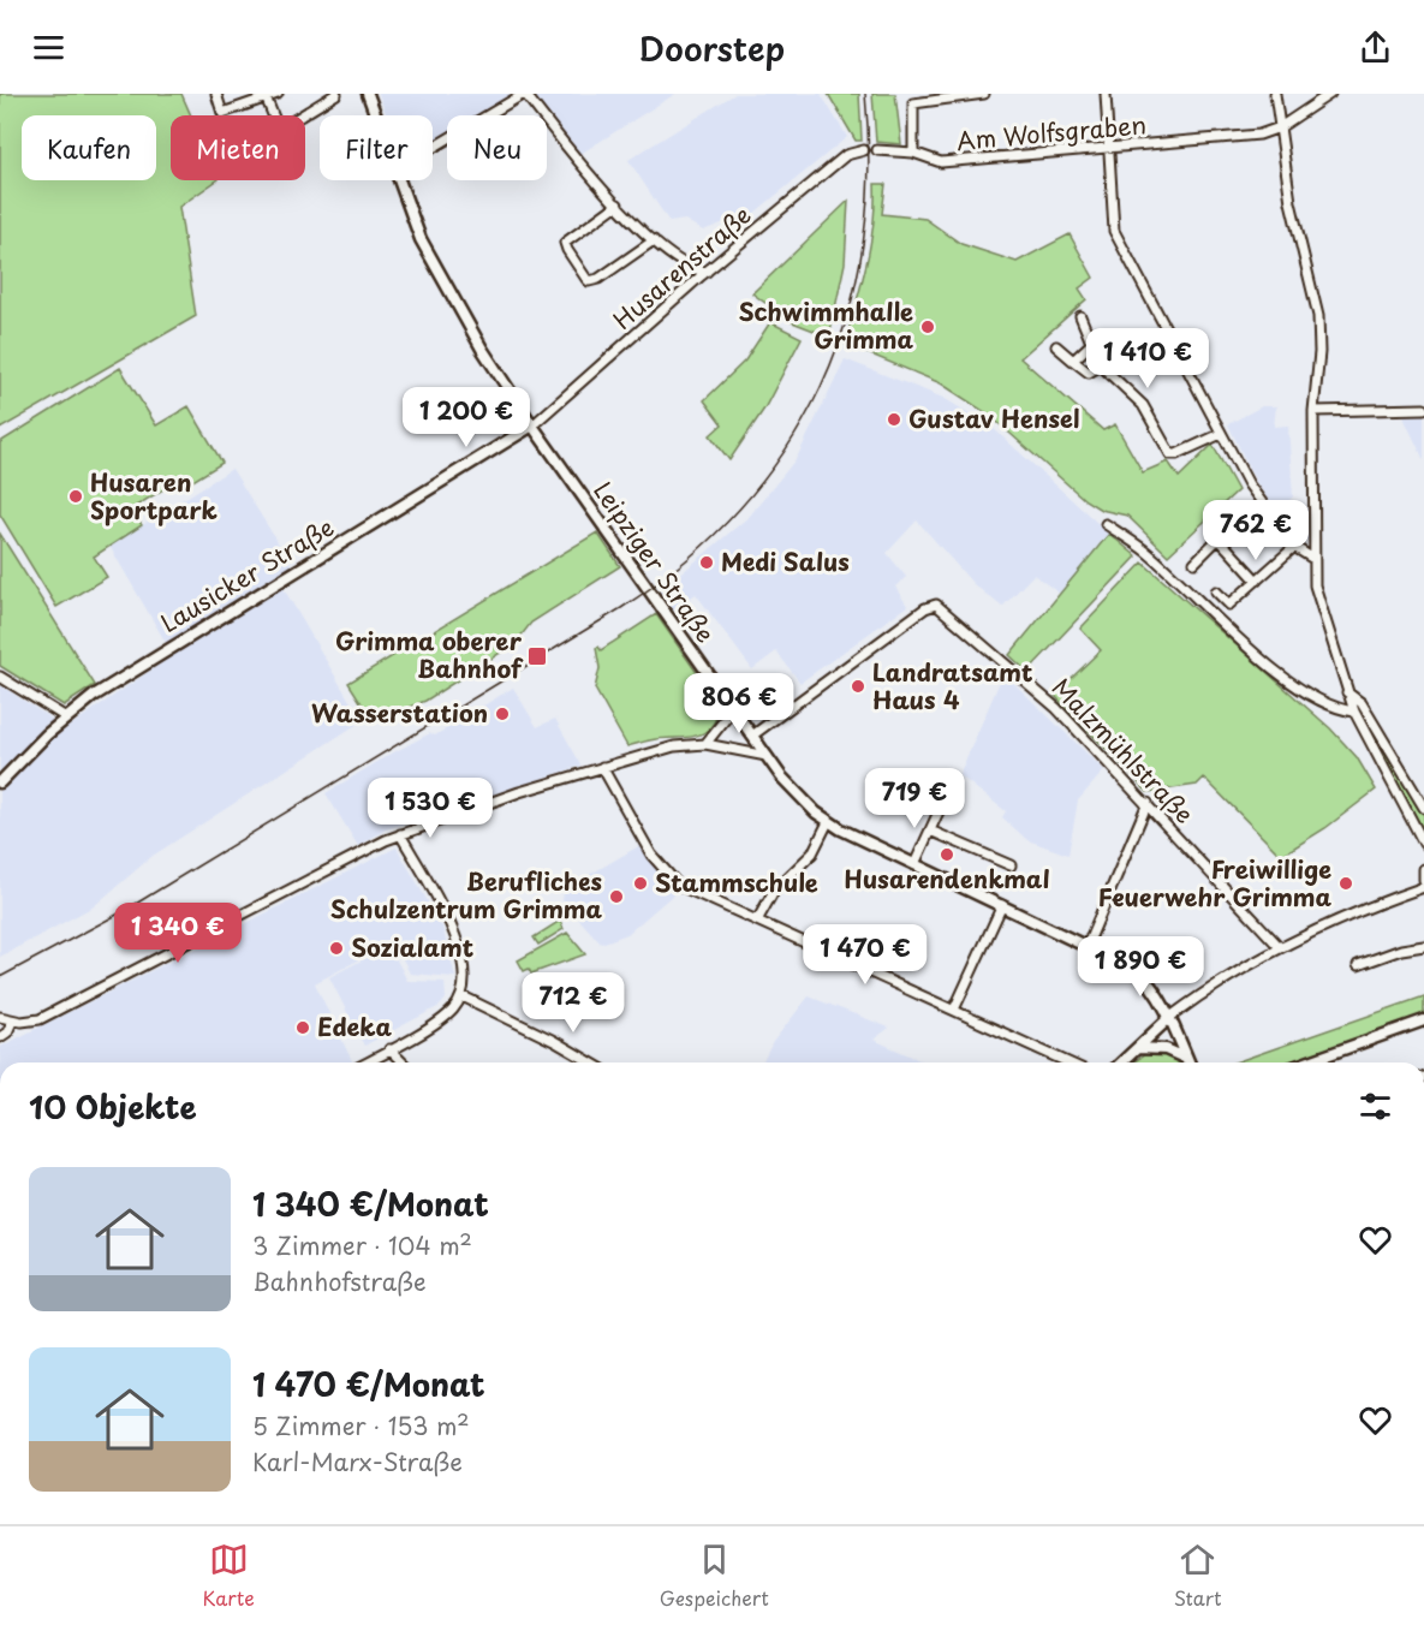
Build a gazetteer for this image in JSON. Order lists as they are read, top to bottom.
{
  "streets": {
    "main road": ["Leipziger Straße", "Lausicker Straße"],
    "street": ["Am Wolfsgraben", "Husarenstraße", "Malzmühlstraße"]
  },
  "crossings": [
    ["Husarenstraße", "Leipziger Straße"],
    ["Husarenstraße", "Lausicker Straße"],
    ["Leipziger Straße", "Lausicker Straße"],
    ["Leipziger Straße", "Malzmühlstraße"]
  ],
  "places": {
    "other": [
      "Schwimmhalle Grimma",
      "Gustav Hensel",
      "Husaren Sportpark",
      "Medi Salus",
      "Landratsamt Haus 4",
      "Wasserstation",
      "Husarendenkmal",
      "Stammschule",
      "Freiwillige Feuerwehr Grimma",
      "Berufliches Schulzentrum Grimma",
      "Sozialamt",
      "Edeka"
    ],
    "transit": ["Grimma oberer Bahnhof"]
  },
  "page": {
    "header": "Doorstep",
    "chip": [
      "Kaufen",
      "Mieten",
      "Filter",
      "Neu"
    ],
    "price": [
      "1 410 €",
      "1 200 €",
      "762 €",
      "806 €",
      "719 €",
      "1 530 €",
      "1 340 €",
      "1 470 €",
      "1 890 €",
      "712 €"
    ],
    "heading": "10 Objekte",
    "list": [
      {
        "name": "1 340 €/Monat",
        "note": "3 Zimmer · 104 m² · Bahnhofstraße"
      },
      {
        "name": "1 470 €/Monat",
        "note": "5 Zimmer · 153 m² · Karl-Marx-Straße"
      }
    ],
    "tabs": ["Karte", "Gespeichert", "Start"]
  }
}
